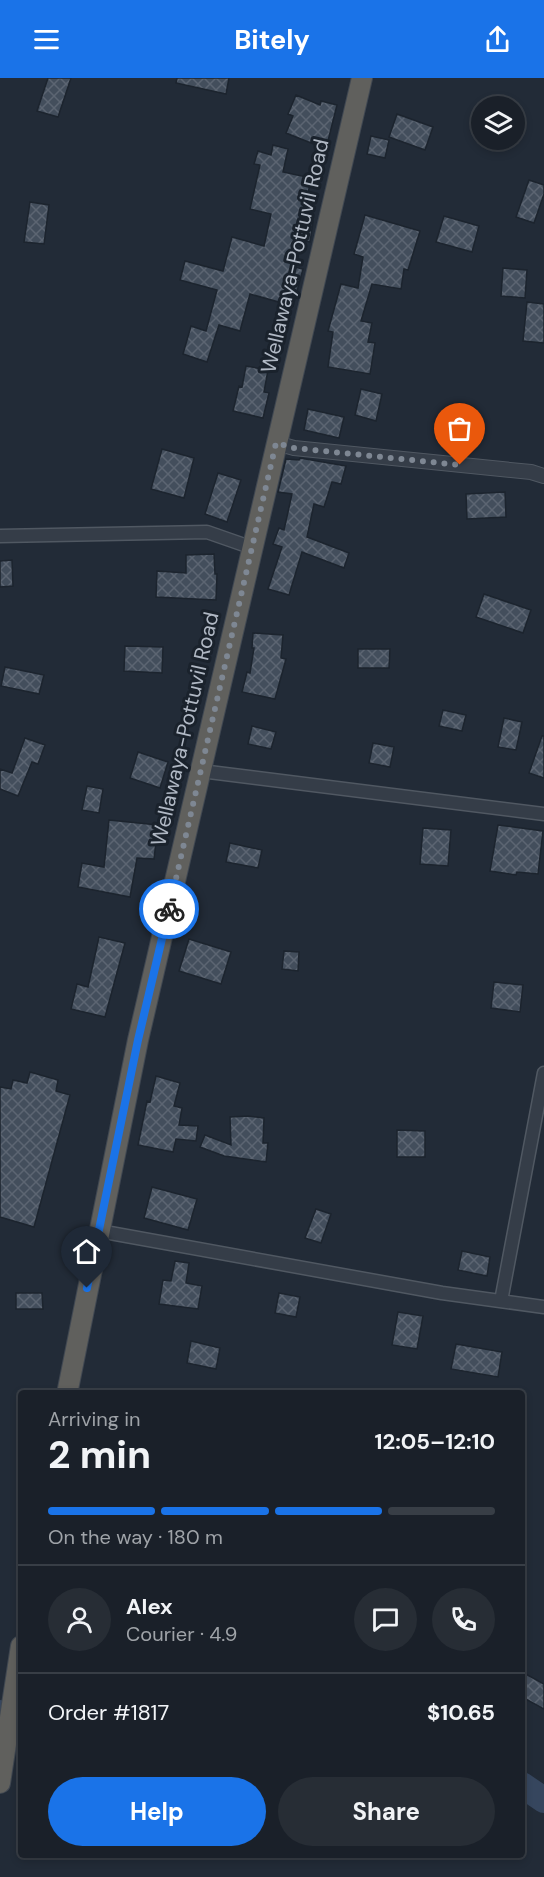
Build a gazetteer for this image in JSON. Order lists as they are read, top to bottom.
{
  "streets": {
    "highway": ["Wellawaya-Pottuvil Road"]
  },
  "page": {
    "header": "Bitely",
    "heading": ["2 min", "Arriving in", "12:05–12:10"],
    "panel": [
      "Alex",
      "Courier · 4.9",
      "Order #1817",
      "$10.65"
    ],
    "bar": "On the way · 180 m",
    "buttons": ["Help", "Share"]
  }
}
